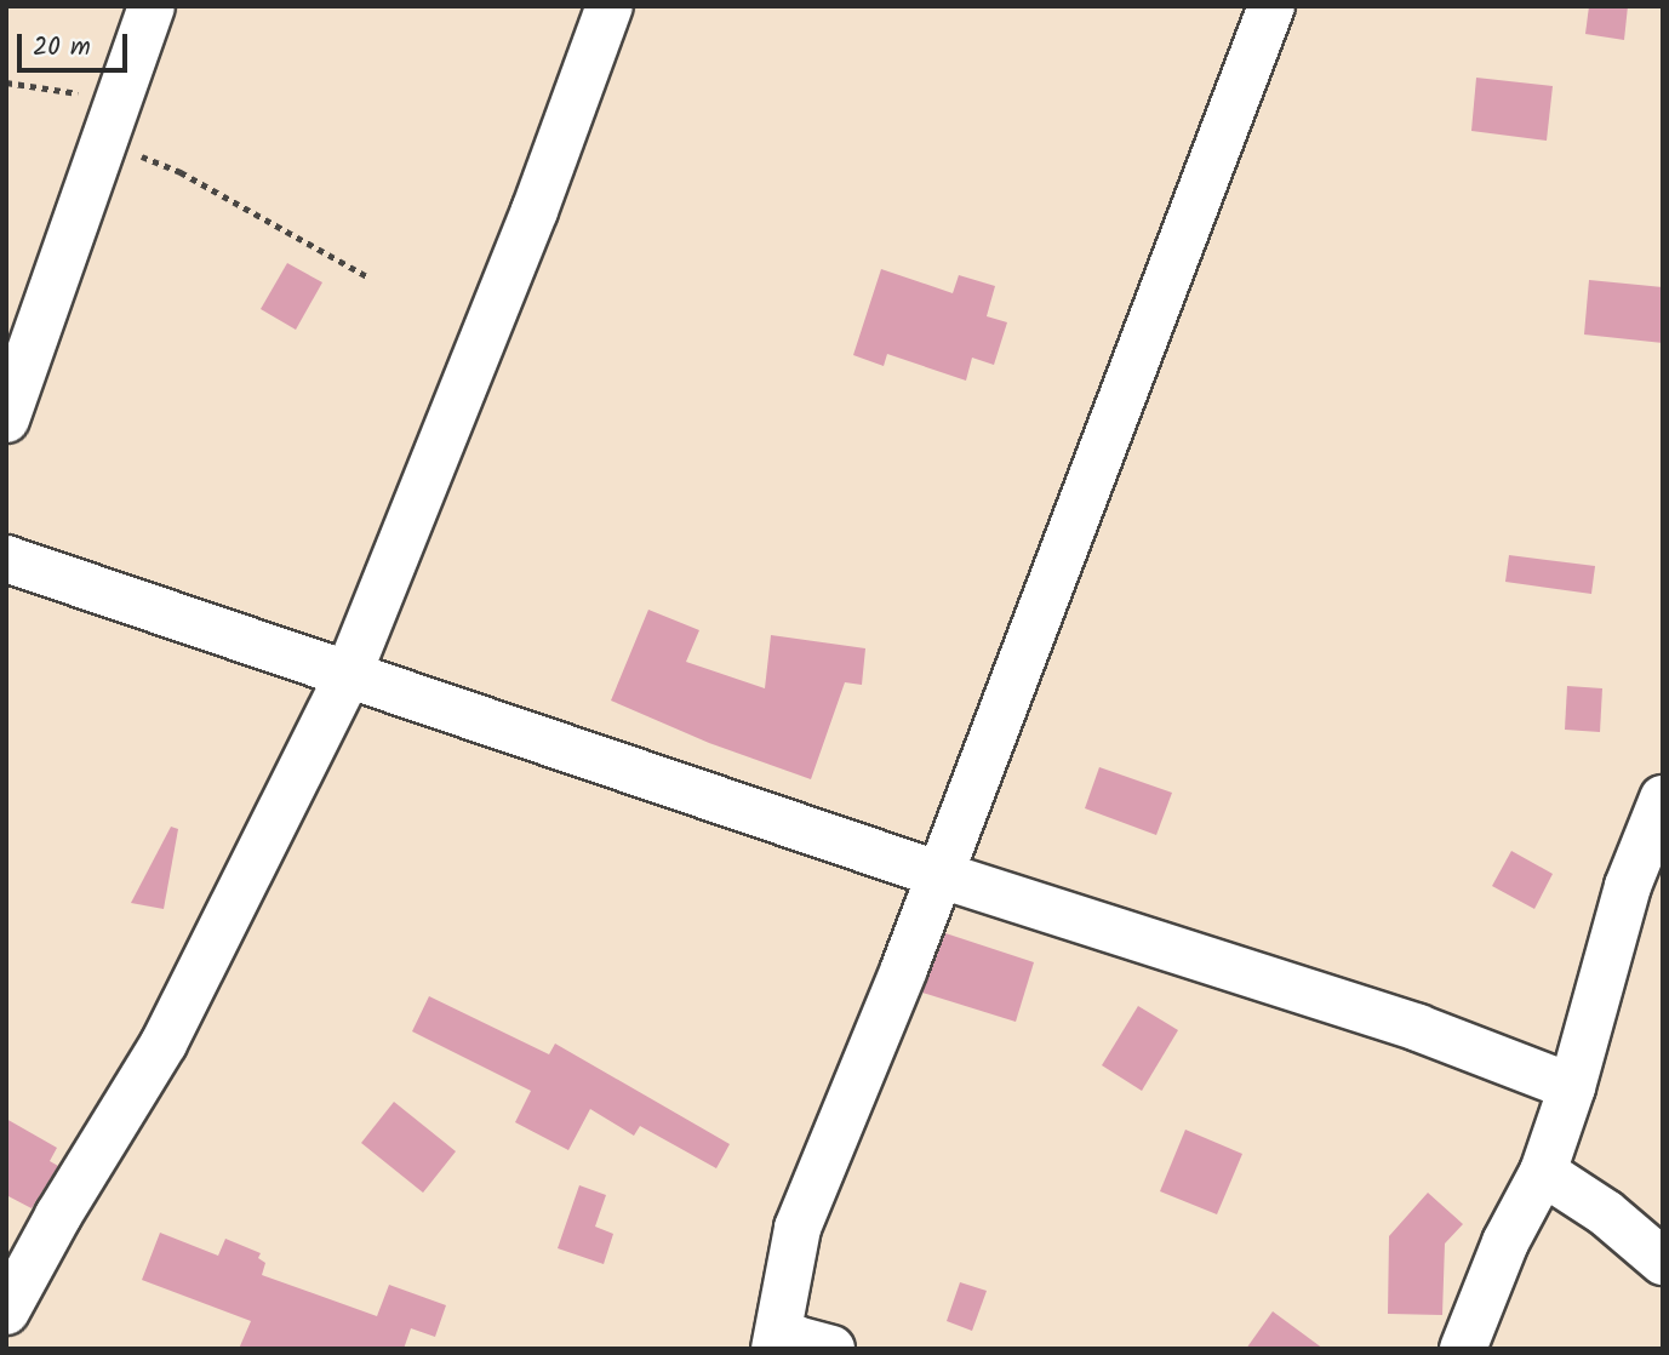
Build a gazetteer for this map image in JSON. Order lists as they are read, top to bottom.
{
  "scale_bar": "20 m"
}
